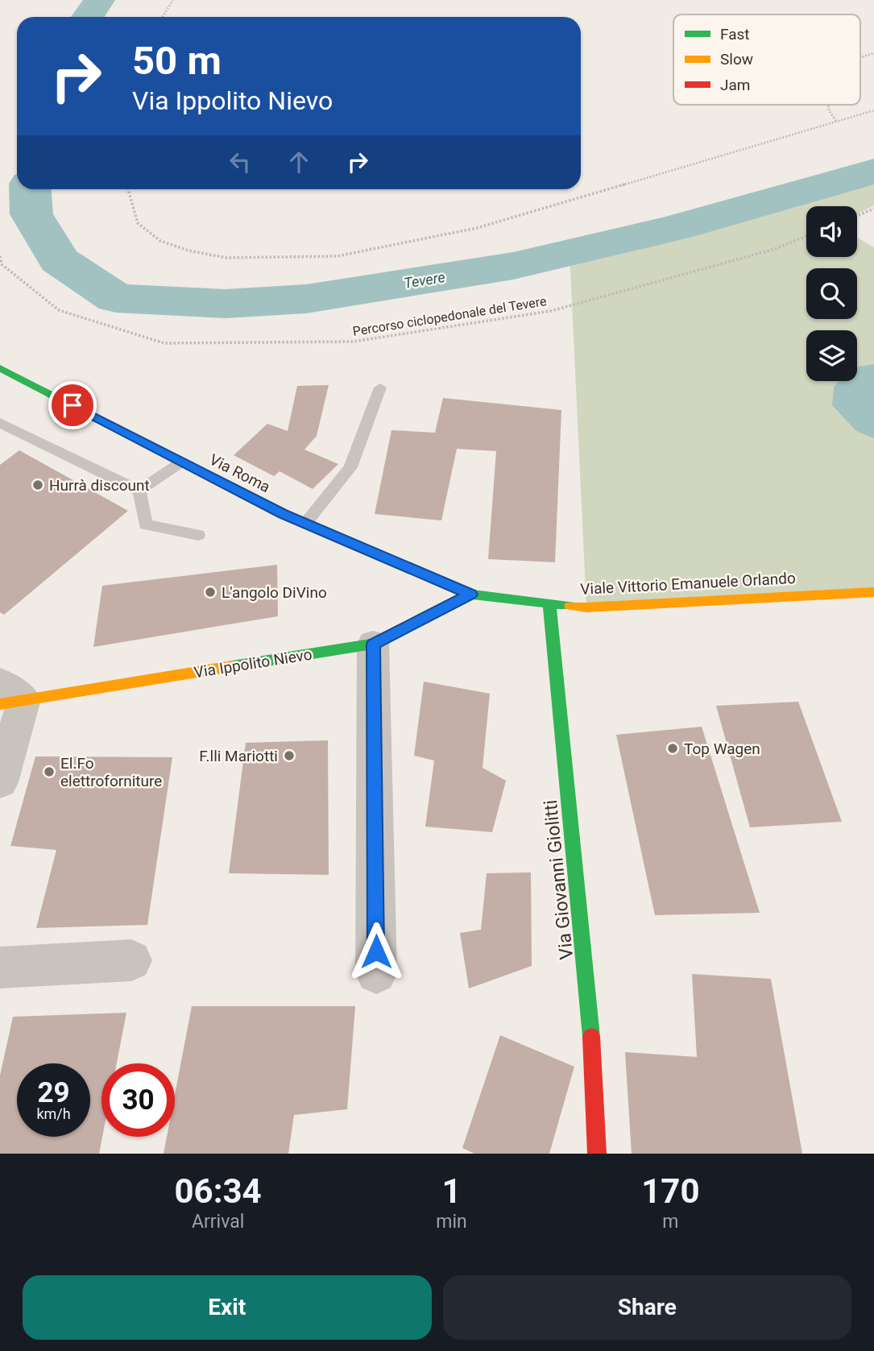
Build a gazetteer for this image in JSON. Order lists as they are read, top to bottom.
{
  "streets": {
    "main road": [
      "Via Roma",
      "Viale Vittorio Emanuele Orlando",
      "Via Ippolito Nievo",
      "Via Giovanni Giolitti"
    ],
    "path": ["Percorso ciclopedonale del Tevere"]
  },
  "crossings": [
    ["Via Roma", "Viale Vittorio Emanuele Orlando"],
    ["Via Roma", "Via Ippolito Nievo"],
    ["Viale Vittorio Emanuele Orlando", "Via Ippolito Nievo"],
    ["Viale Vittorio Emanuele Orlando", "Via Giovanni Giolitti"]
  ],
  "water": ["Tevere"],
  "places": [
    "Hurrà discount",
    "L'angolo DiVino",
    "Top Wagen",
    "F.lli Mariotti",
    "El.Fo elettroforniture"
  ],
  "legend": ["Fast", "Slow", "Jam"],
  "page": {
    "turn": ["50 m", "Via Ippolito Nievo"],
    "speed": "29 km/h",
    "limit": "30",
    "eta": [
      "06:34",
      "Arrival",
      "1",
      "min",
      "170",
      "m"
    ],
    "buttons": ["Exit", "Share"]
  }
}
